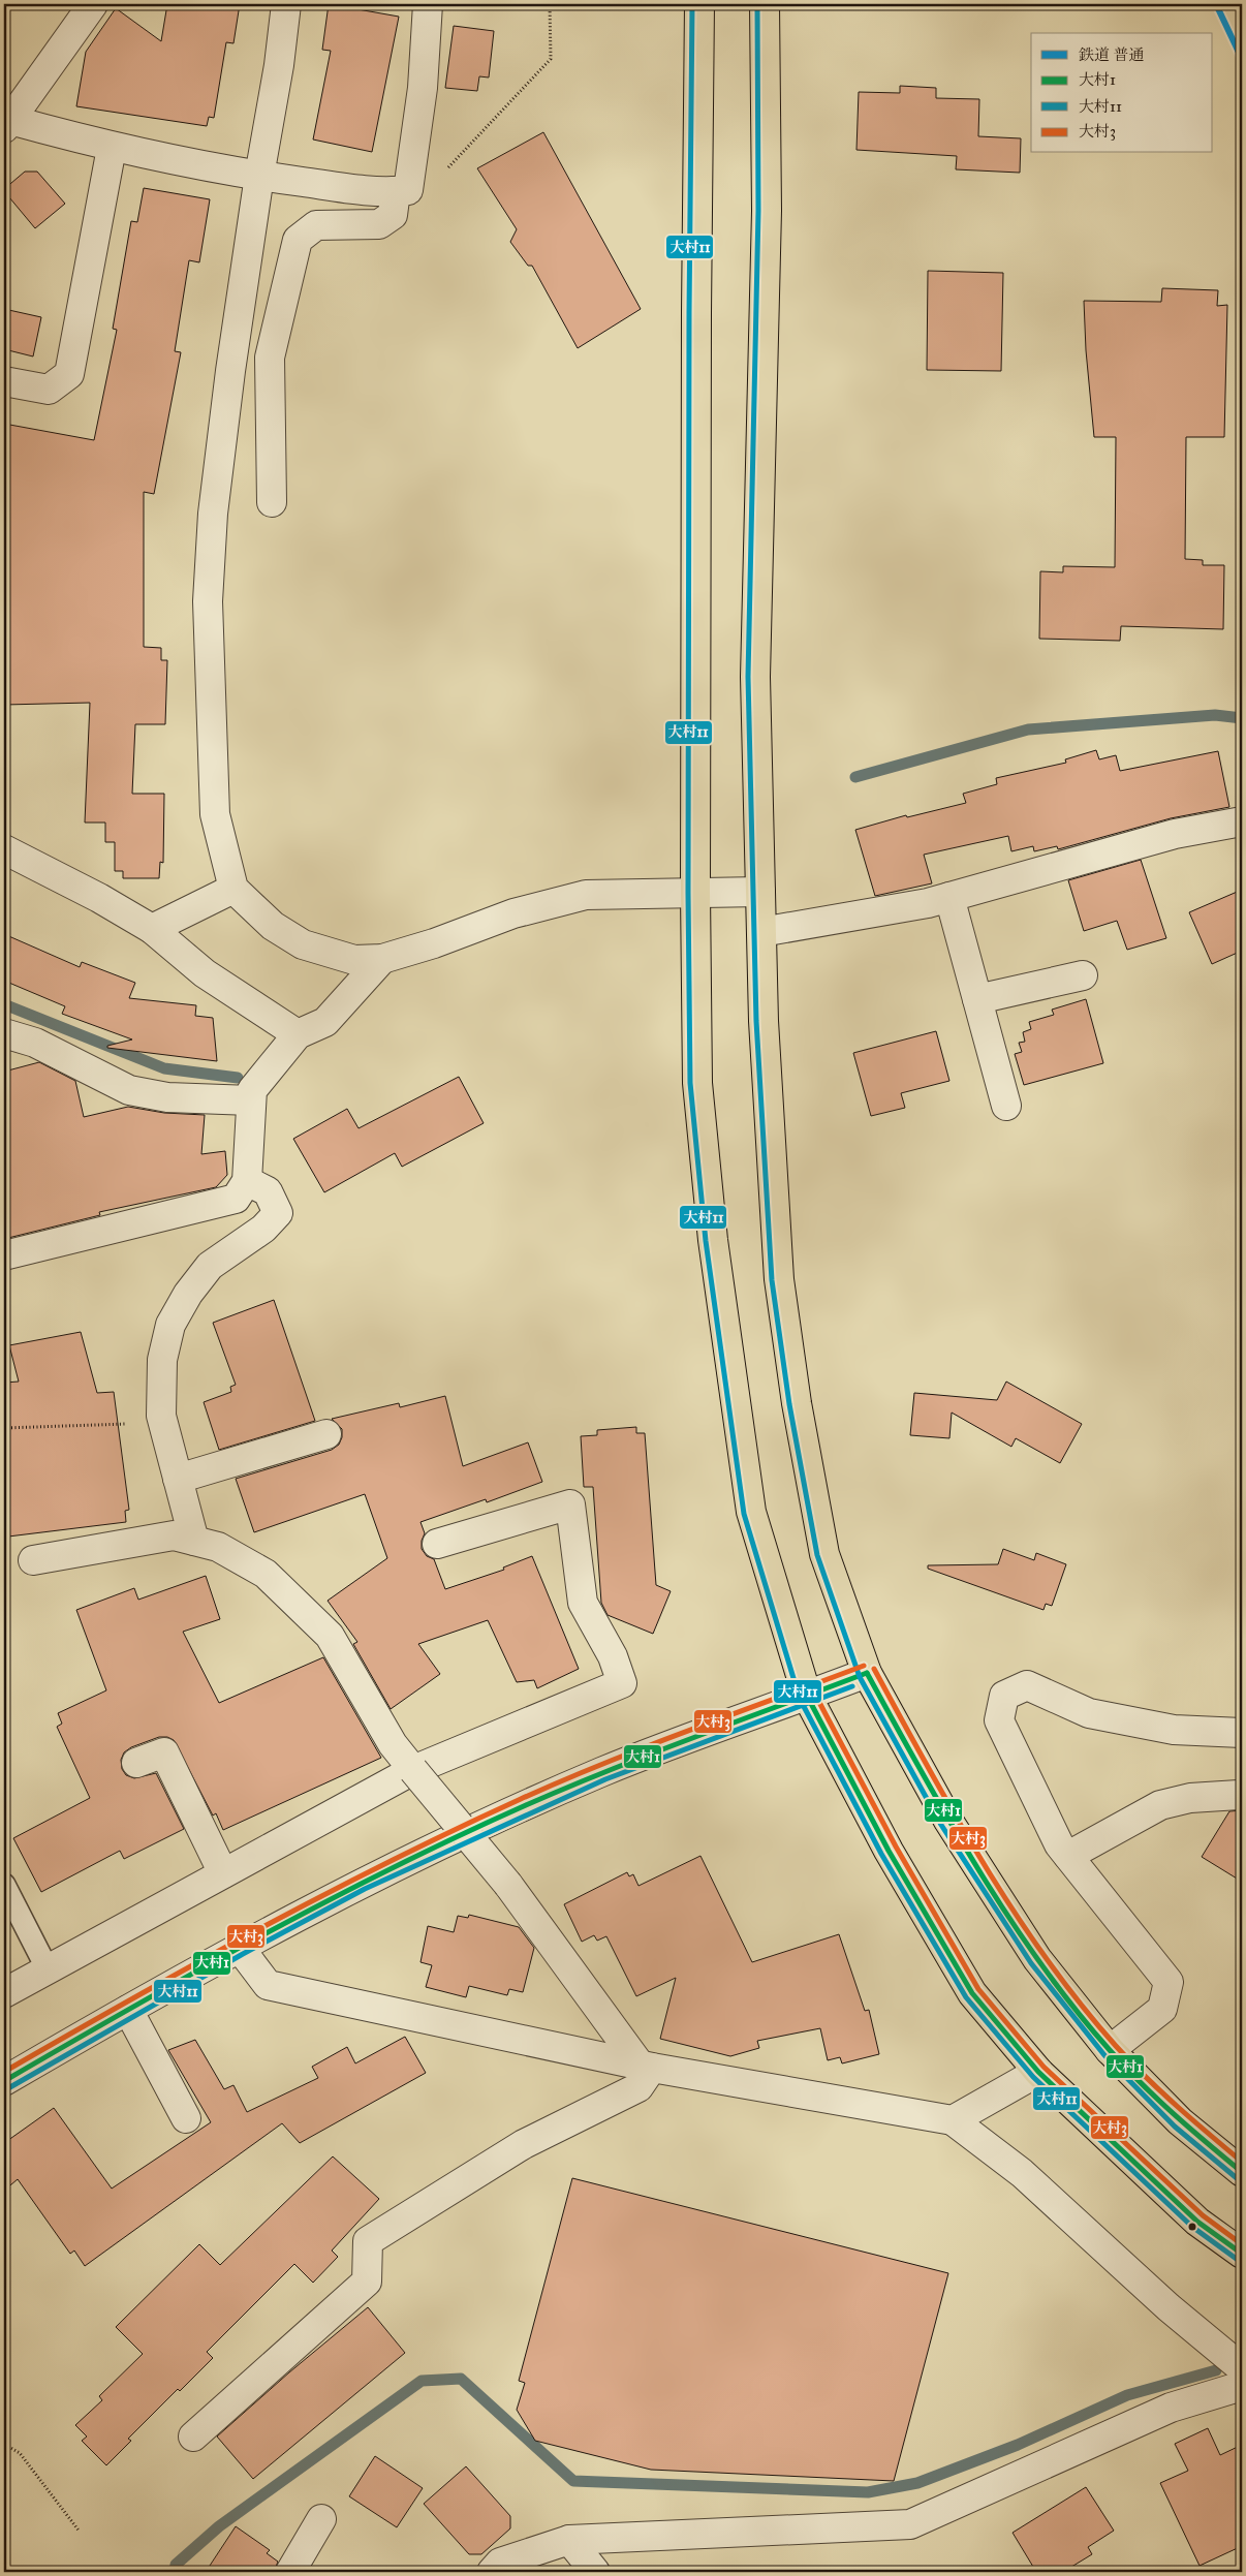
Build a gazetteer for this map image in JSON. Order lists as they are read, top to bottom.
{
  "lines": [
    "rail line 普通",
    "transit line 大村11",
    "transit line 大村3",
    "transit line 大村1"
  ],
  "legend": [
    "鉄道 普通",
    "大村1",
    "大村11",
    "大村3"
  ]
}
